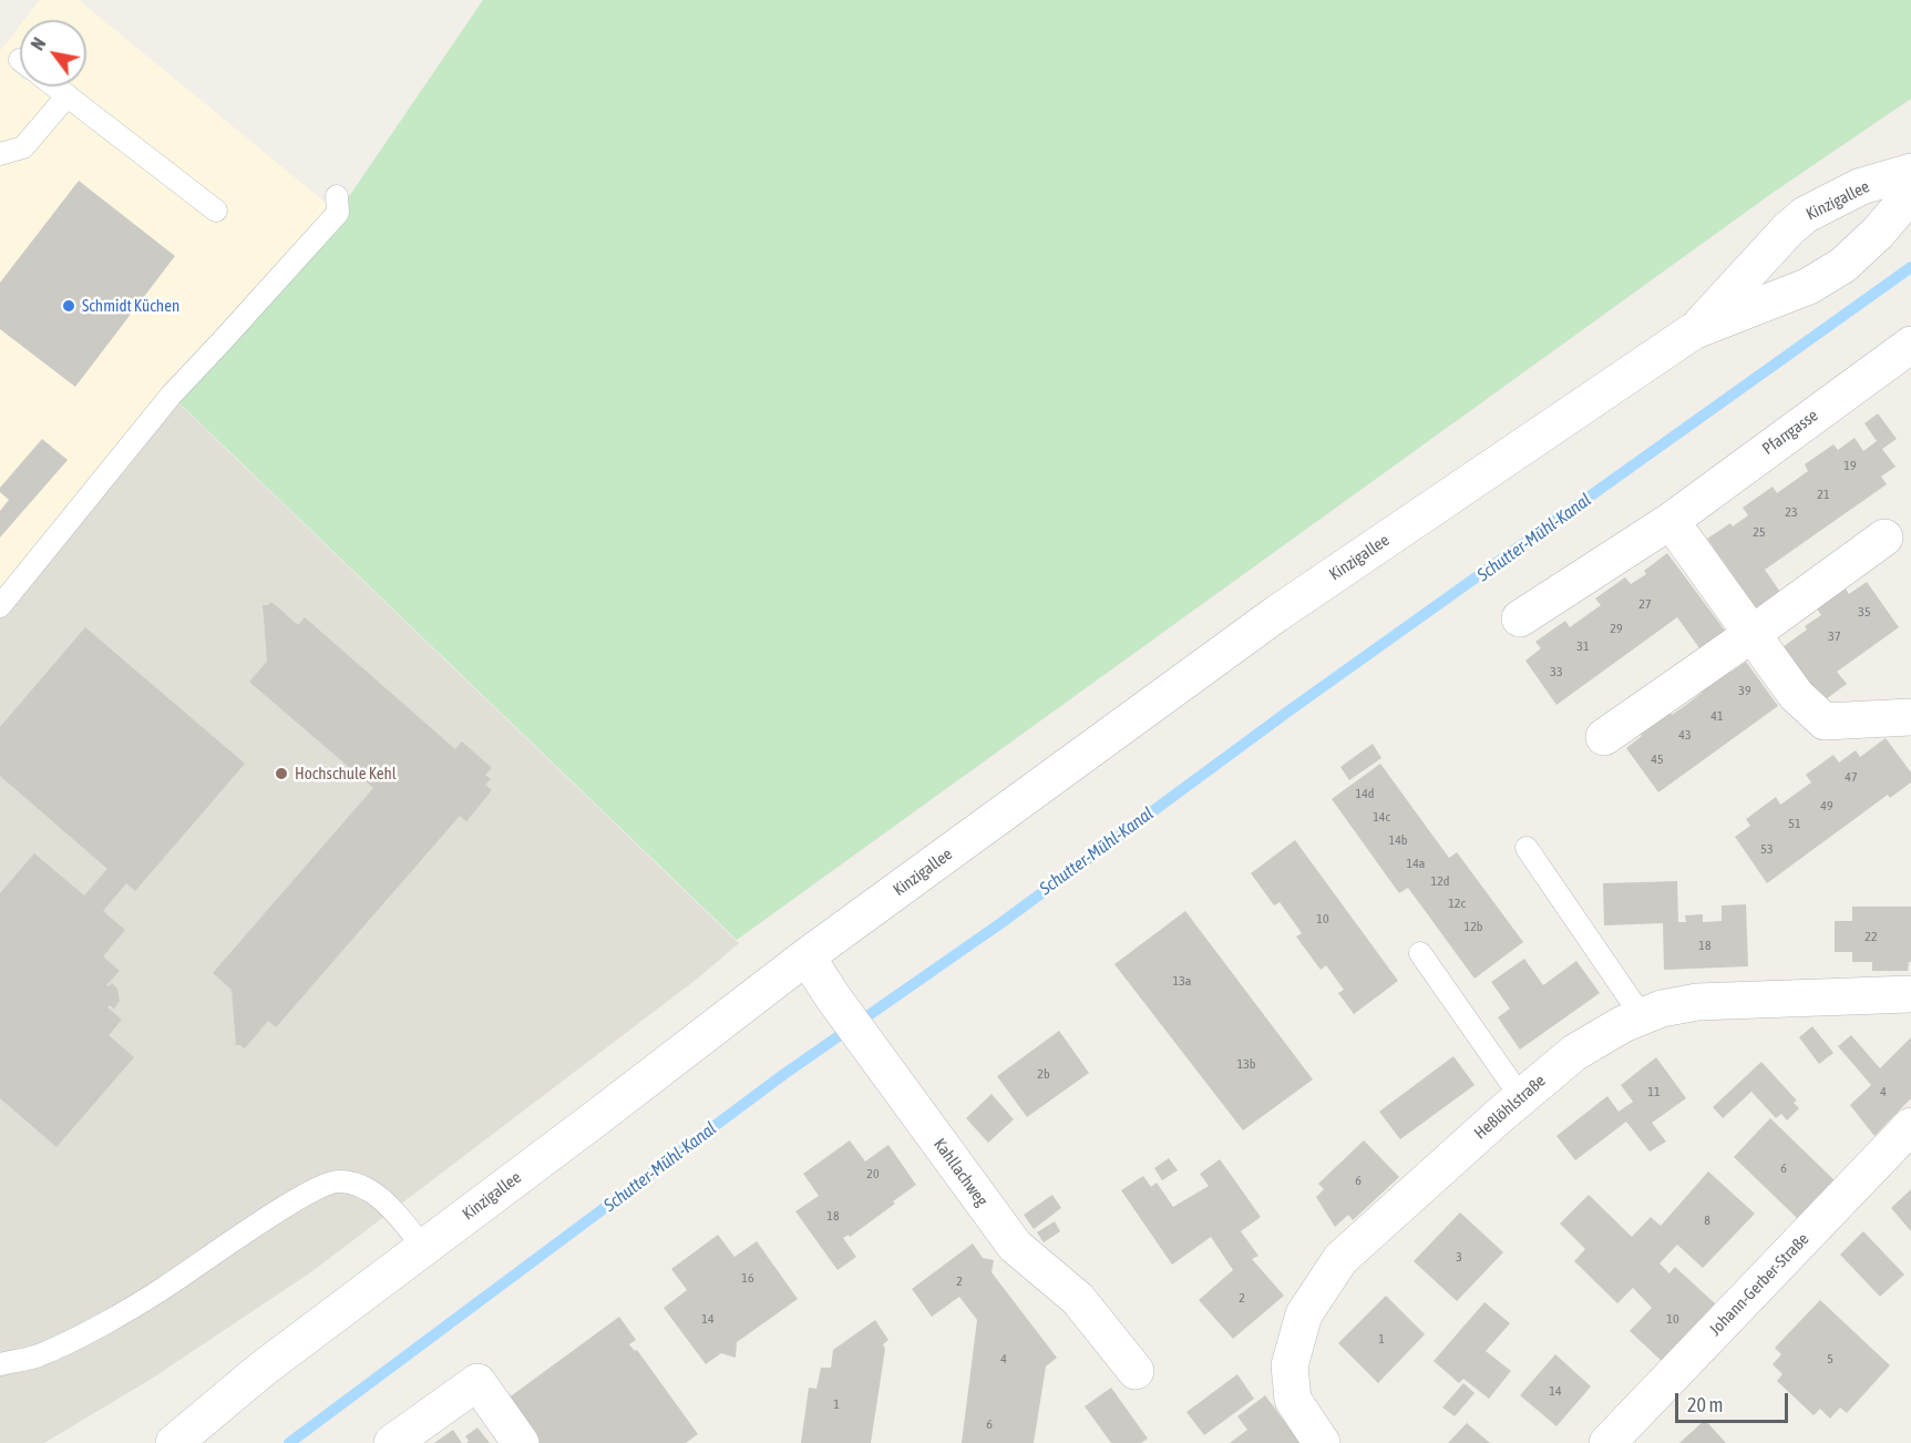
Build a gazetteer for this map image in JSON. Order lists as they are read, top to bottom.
{
  "streets": {
    "street": [
      "Kinzigallee",
      "Pfarrgasse",
      "Heßlöhlstraße",
      "Kahllachweg",
      "Johann-Gerber-Straße"
    ]
  },
  "crossings": [
    ["Kinzigallee", "Kahllachweg"]
  ],
  "water": ["Schutter-Mühl-Kanal"],
  "places": ["Schmidt Küchen", "Hochschule Kehl"],
  "house_numbers": [
    "19",
    "21",
    "23",
    "25",
    "27",
    "35",
    "29",
    "37",
    "31",
    "33",
    "39",
    "41",
    "43",
    "45",
    "47",
    "14d",
    "49",
    "14c",
    "51",
    "14b",
    "53",
    "14a",
    "12d",
    "12c",
    "10",
    "12b",
    "22",
    "18",
    "13a",
    "13b",
    "2b",
    "11",
    "4",
    "6",
    "20",
    "6",
    "18",
    "8",
    "3",
    "16",
    "2",
    "2",
    "14",
    "10",
    "1",
    "4",
    "5",
    "14",
    "1",
    "6"
  ],
  "scale_bar": "20 m",
  "north": "top left"
}
